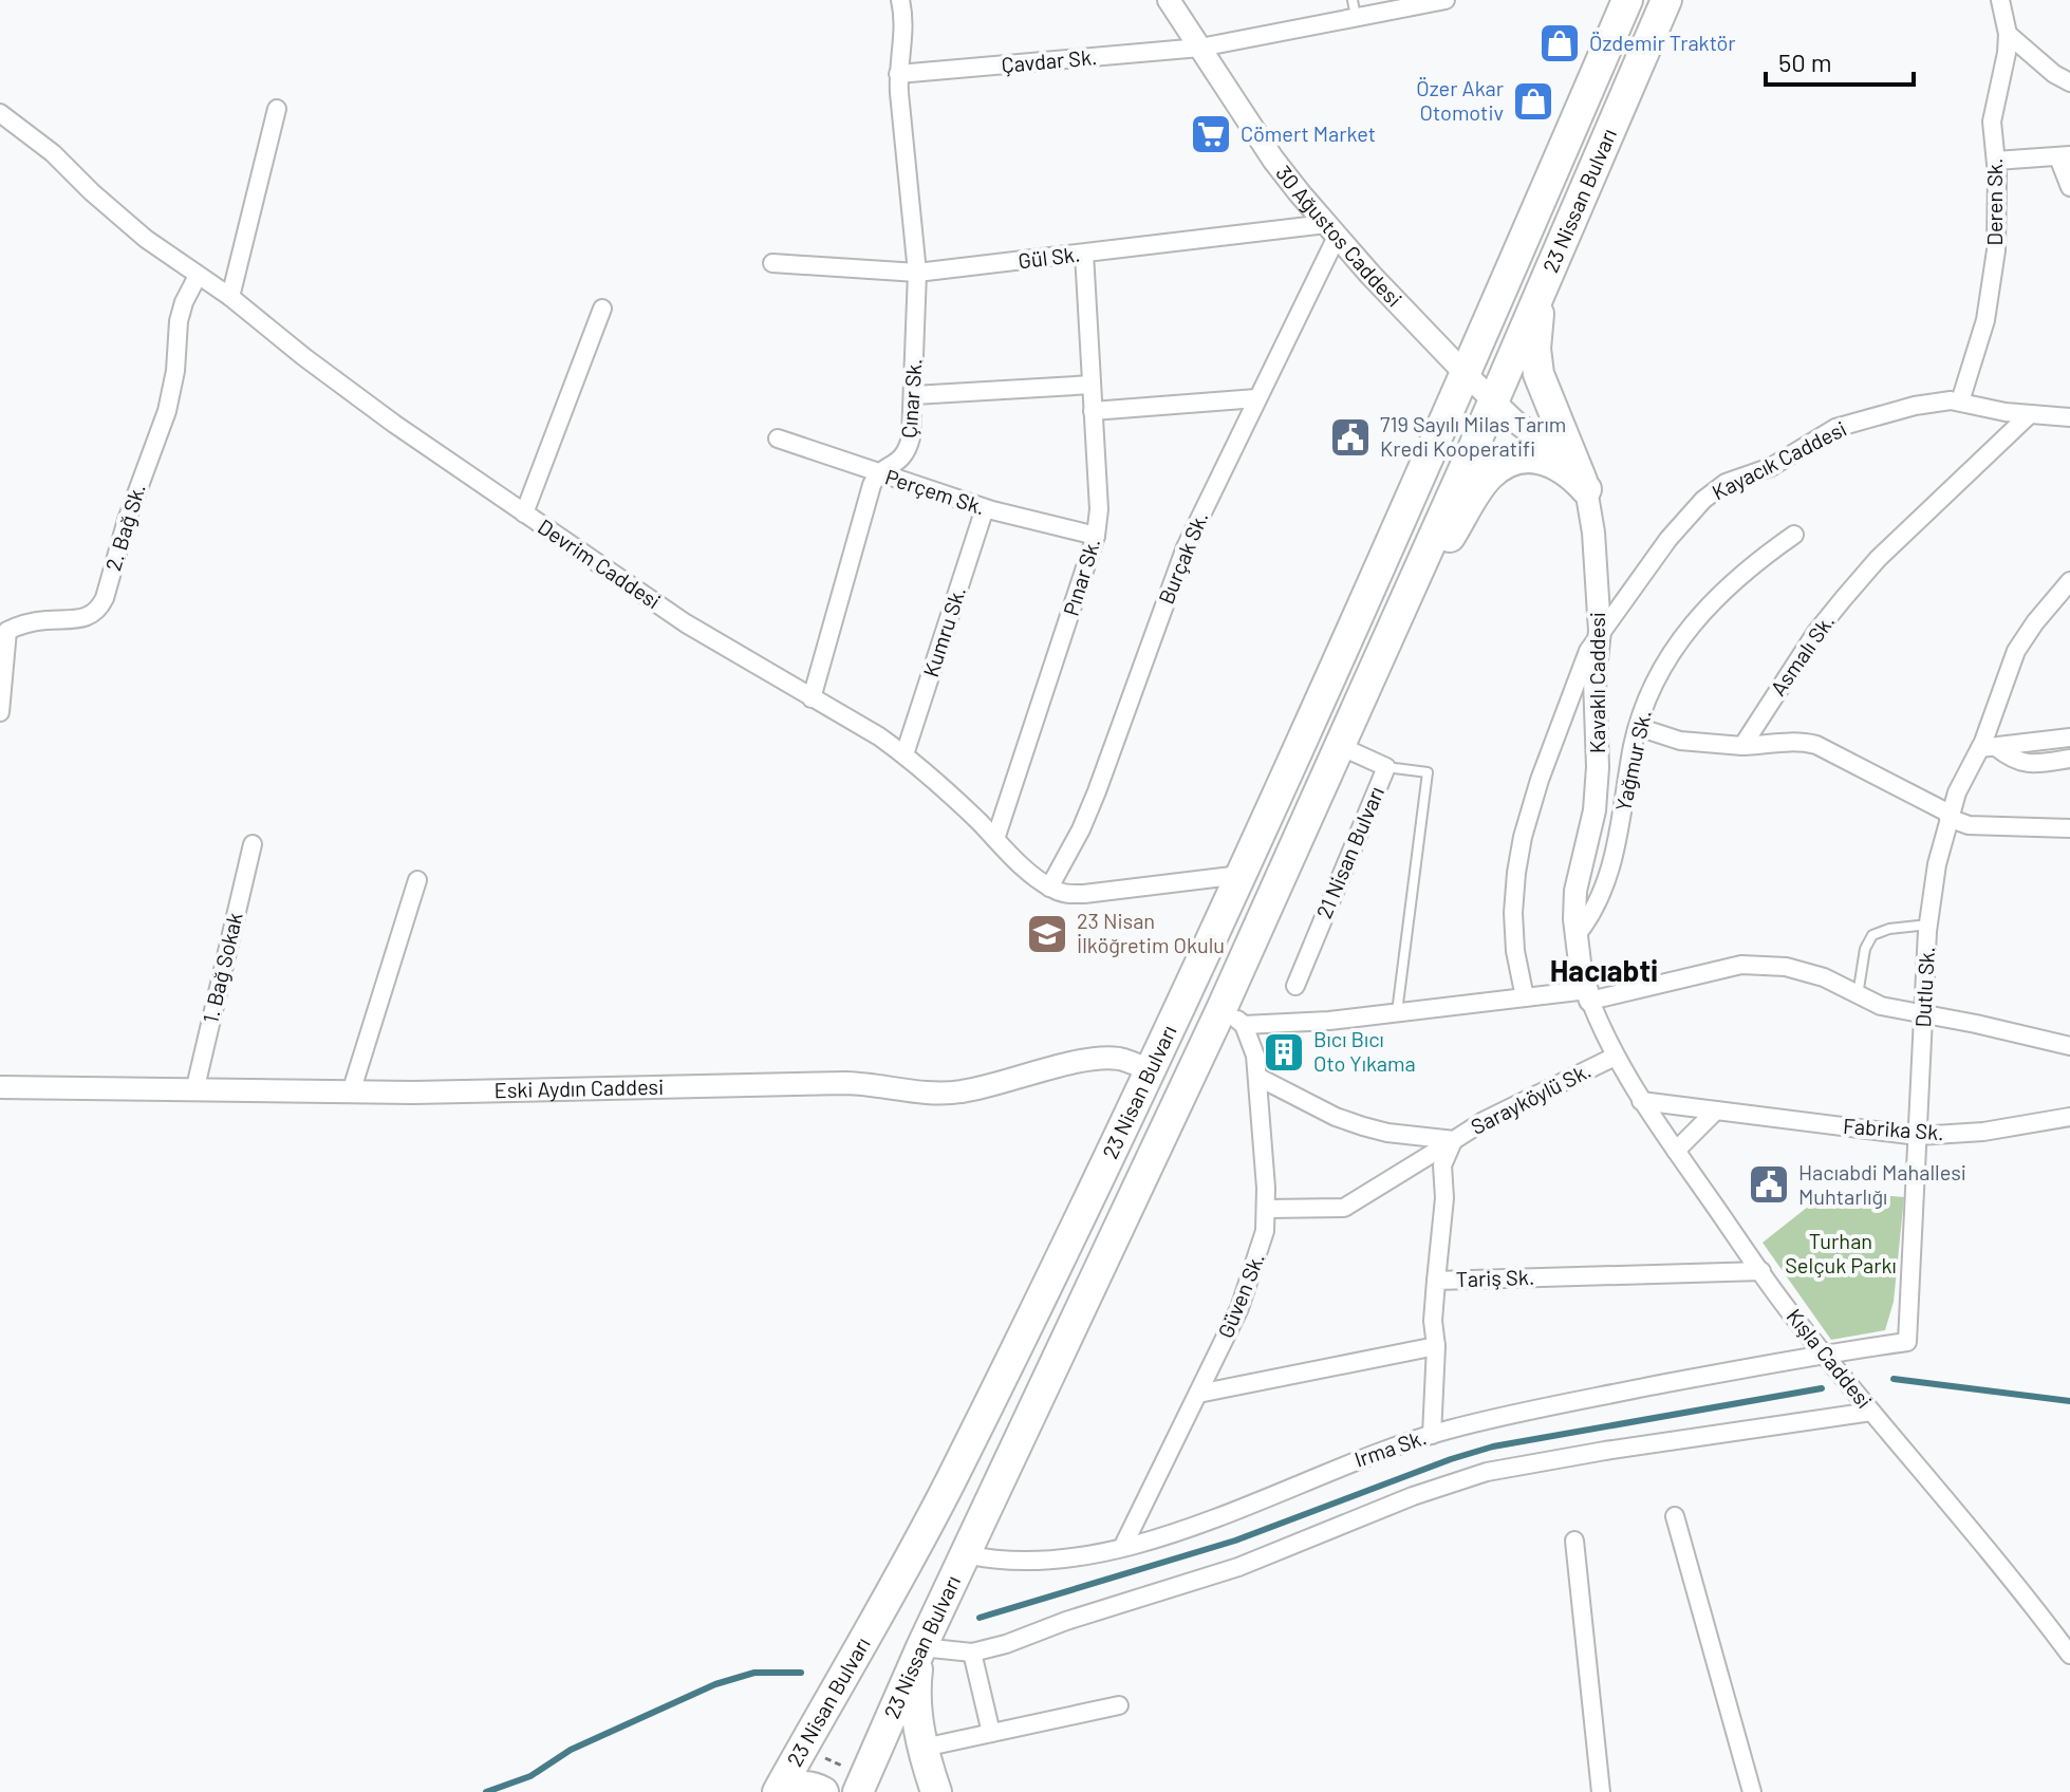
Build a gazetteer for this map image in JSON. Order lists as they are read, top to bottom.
{
  "streets": {
    "highway": ["23 Nissan Bulvarı", "23 Nisan Bulvarı"],
    "street": [
      "Çavdar Sk.",
      "Deren Sk.",
      "30 Ağustos Caddesi",
      "Gül Sk.",
      "Çınar Sk.",
      "Kayacık Caddesi",
      "Perçem Sk.",
      "2. Bağ Sk.",
      "Burçak Sk.",
      "Devrim Caddesi",
      "Pınar Sk.",
      "Kumru Sk.",
      "Asmalı Sk.",
      "Kavaklı Caddesi",
      "Yağmur Sk.",
      "21 Nisan Bulvarı",
      "1. Bağ Sokak",
      "Dutlu Sk.",
      "Eski Aydın Caddesi",
      "Sarayköylü Sk.",
      "Fabrika Sk.",
      "Tariş Sk.",
      "Güven Sk.",
      "Kışla Caddesi",
      "Irma Sk."
    ]
  },
  "crossings": [
    ["Çavdar Sk.", "30 Ağustos Caddesi"],
    ["Çavdar Sk.", "Çınar Sk."],
    ["23 Nissan Bulvarı", "30 Ağustos Caddesi"],
    ["23 Nissan Bulvarı", "Kavaklı Caddesi"],
    ["23 Nissan Bulvarı", "23 Nisan Bulvarı"],
    ["23 Nissan Bulvarı", "Irma Sk."],
    ["Deren Sk.", "Kayacık Caddesi"],
    ["30 Ağustos Caddesi", "Gül Sk."],
    ["30 Ağustos Caddesi", "Burçak Sk."],
    ["30 Ağustos Caddesi", "Kavaklı Caddesi"],
    ["30 Ağustos Caddesi", "23 Nisan Bulvarı"],
    ["Gül Sk.", "Çınar Sk."],
    ["Gül Sk.", "Burçak Sk."],
    ["Gül Sk.", "Pınar Sk."],
    ["Çınar Sk.", "Perçem Sk."],
    ["Çınar Sk.", "Devrim Caddesi"],
    ["Kayacık Caddesi", "Asmalı Sk."],
    ["Kayacık Caddesi", "Kavaklı Caddesi"],
    ["Perçem Sk.", "Pınar Sk."],
    ["Perçem Sk.", "Kumru Sk."],
    ["2. Bağ Sk.", "Devrim Caddesi"],
    ["Burçak Sk.", "Devrim Caddesi"],
    ["Devrim Caddesi", "Pınar Sk."],
    ["Devrim Caddesi", "Kumru Sk."],
    ["Kavaklı Caddesi", "Yağmur Sk."],
    ["Kavaklı Caddesi", "23 Nisan Bulvarı"],
    ["Kavaklı Caddesi", "Kışla Caddesi"],
    ["21 Nisan Bulvarı", "23 Nisan Bulvarı"],
    ["1. Bağ Sokak", "Eski Aydın Caddesi"],
    ["Dutlu Sk.", "Fabrika Sk."],
    ["Dutlu Sk.", "Kışla Caddesi"],
    ["Dutlu Sk.", "Irma Sk."],
    ["Eski Aydın Caddesi", "23 Nisan Bulvarı"],
    ["23 Nisan Bulvarı", "Güven Sk."],
    ["Sarayköylü Sk.", "Güven Sk."],
    ["Sarayköylü Sk.", "Kışla Caddesi"],
    ["Fabrika Sk.", "Kışla Caddesi"],
    ["Tariş Sk.", "Kışla Caddesi"],
    ["Tariş Sk.", "Irma Sk."],
    ["Güven Sk.", "Irma Sk."],
    ["Kışla Caddesi", "Irma Sk."]
  ],
  "districts": ["Hacıabti"],
  "parks": ["Turhan Selçuk Parkı"],
  "places": {
    "shop": ["Özdemir Traktör", "Özer Akar Otomotiv"],
    "supermarket": ["Cömert Market"],
    "public building": ["719 Sayılı Milas Tarım Kredi Kooperatifi", "Hacıabdi Mahallesi Muhtarlığı"],
    "school or university": ["23 Nisan İlköğretim Okulu"],
    "building": ["Bıcı Bıcı Oto Yıkama"]
  },
  "scale_bar": "50 m"
}
